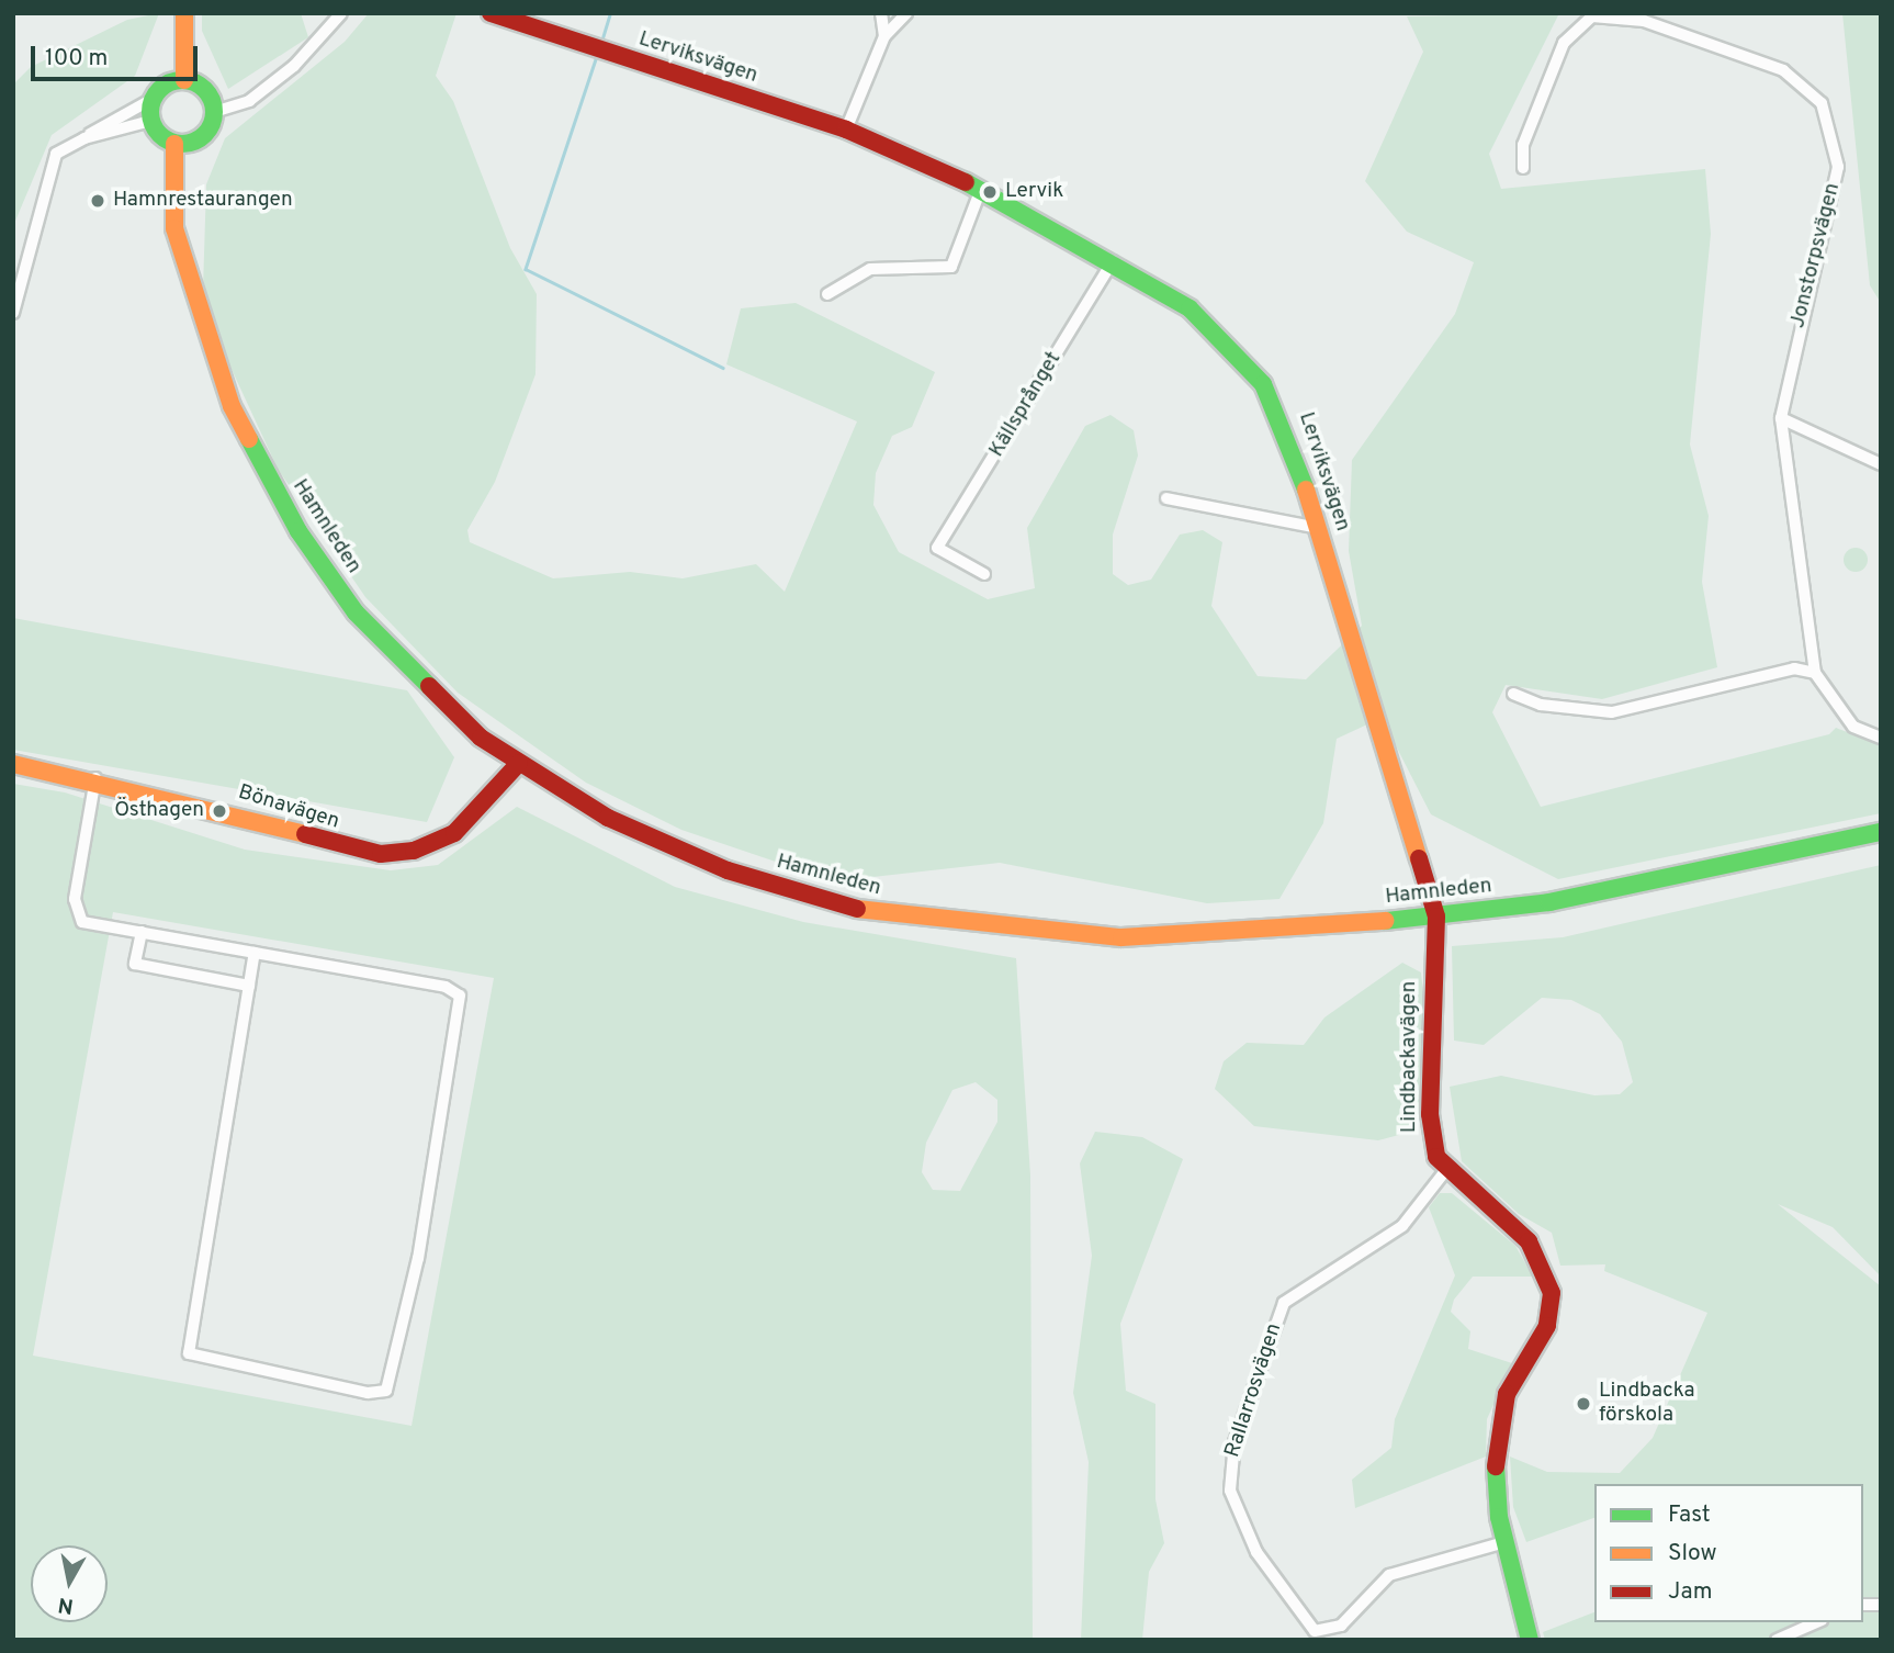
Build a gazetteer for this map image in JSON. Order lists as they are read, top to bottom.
{
  "streets": {
    "street": [
      "Lerviksvägen",
      "Jonstorpsvägen",
      "Källsprånget",
      "Hamnleden",
      "Bönavägen",
      "Lindbackavägen",
      "Rallarrosvägen"
    ]
  },
  "crossings": [
    ["Lerviksvägen", "Källsprånget"],
    ["Lerviksvägen", "Hamnleden"],
    ["Lerviksvägen", "Lindbackavägen"],
    ["Hamnleden", "Bönavägen"],
    ["Hamnleden", "Lindbackavägen"],
    ["Lindbackavägen", "Rallarrosvägen"]
  ],
  "places": [
    "Lervik",
    "Hamnrestaurangen",
    "Östhagen",
    "Lindbacka förskola"
  ],
  "legend": ["Fast", "Slow", "Jam"],
  "scale_bar": "100 m",
  "north": "bottom"
}
